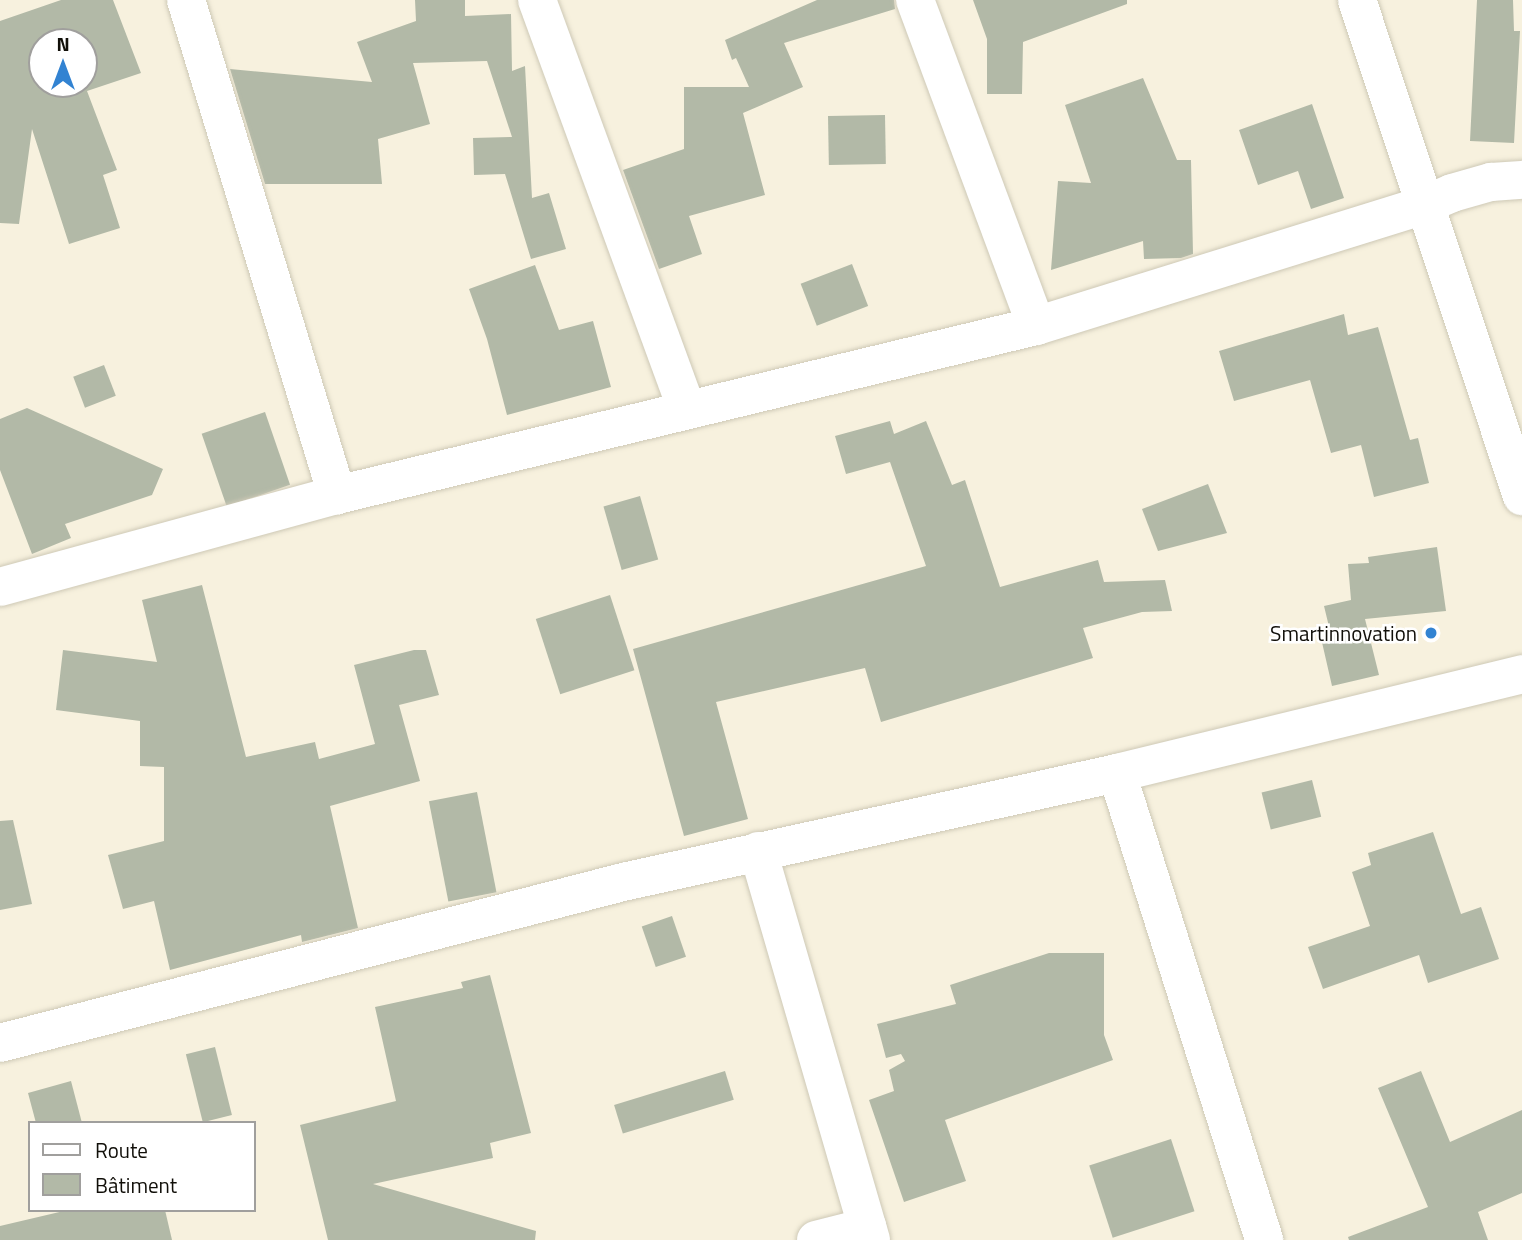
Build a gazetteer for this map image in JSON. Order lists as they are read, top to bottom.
{
  "places": ["Smartinnovation"],
  "legend": ["Route", "Bâtiment"],
  "north": "top"
}
